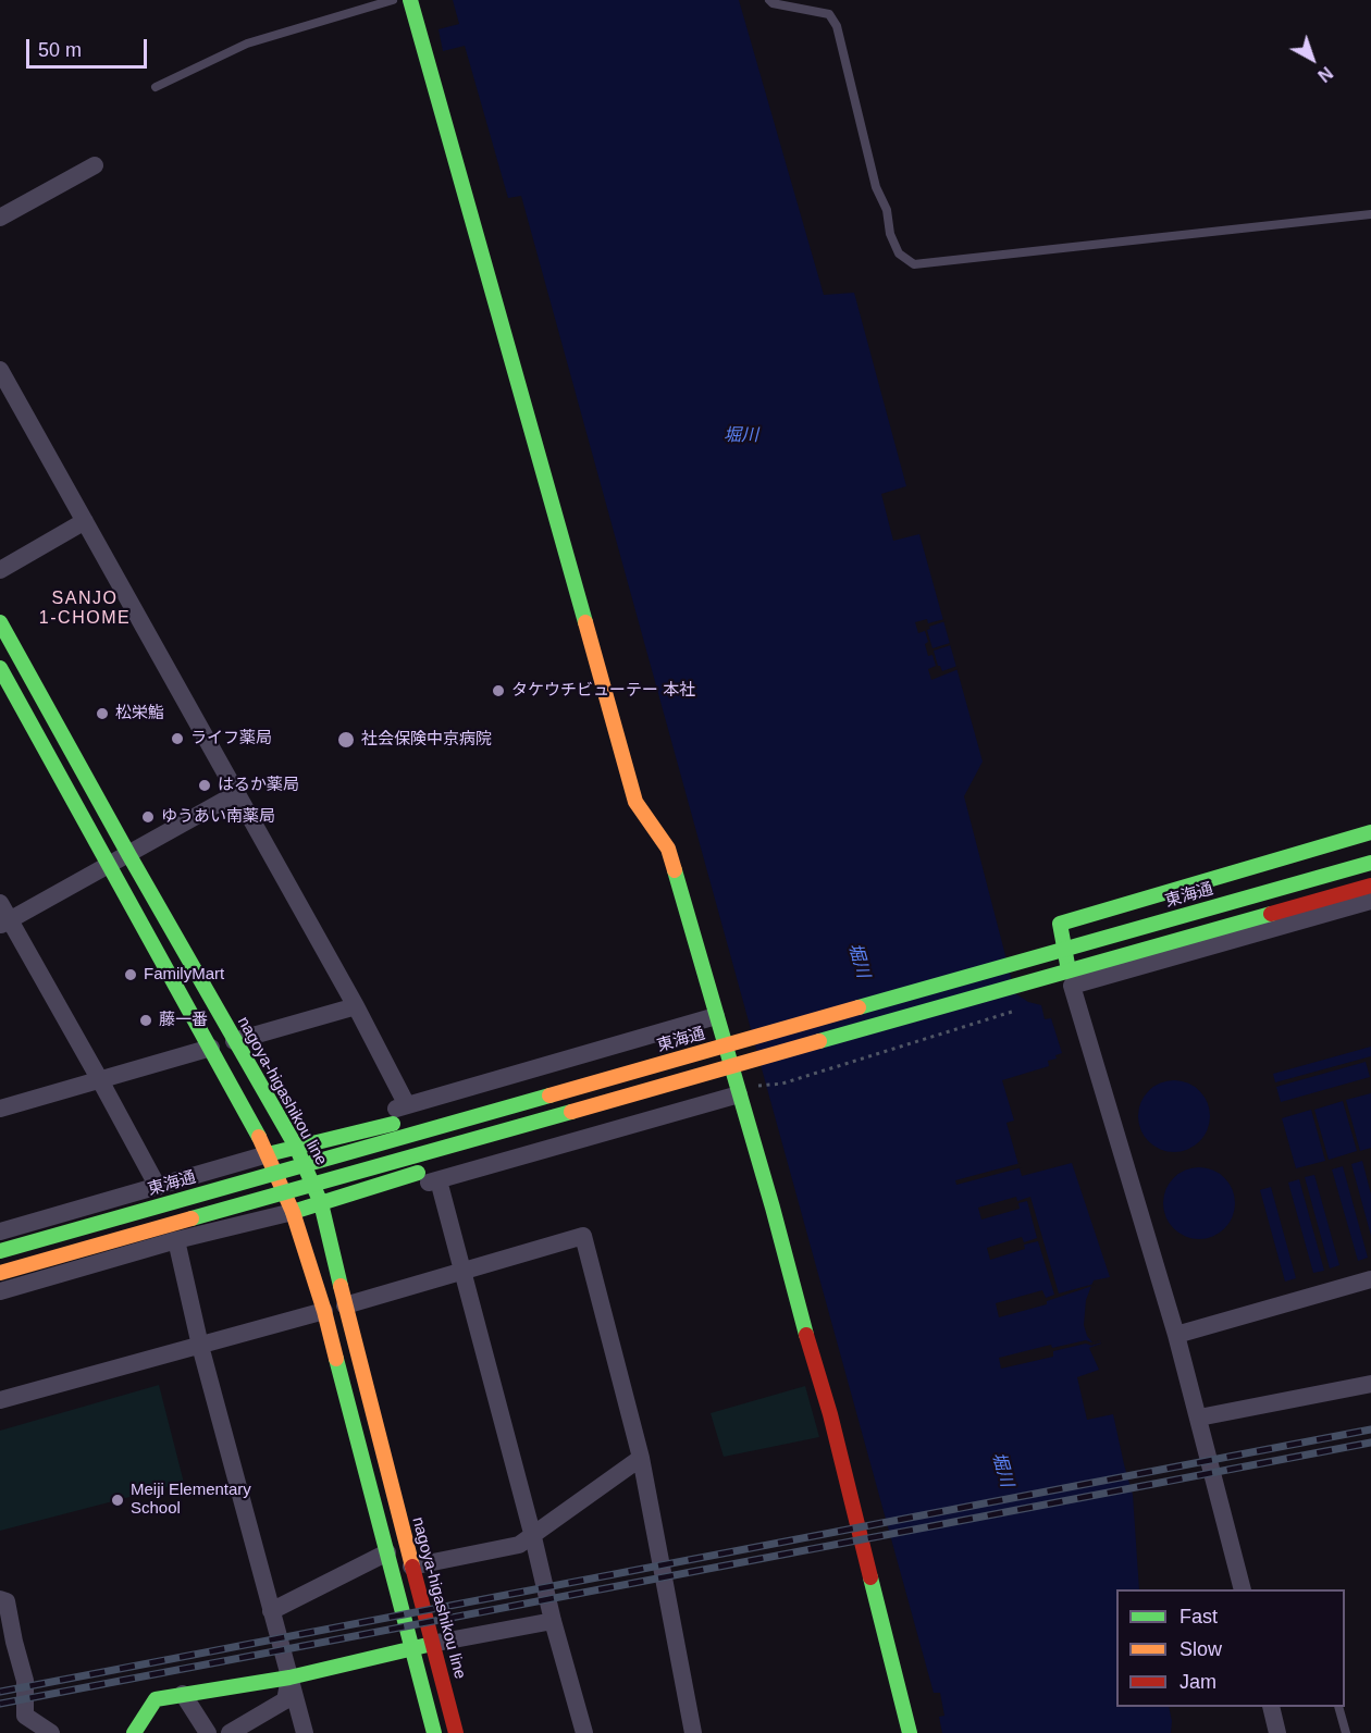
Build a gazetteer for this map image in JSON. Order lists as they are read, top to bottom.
{
  "streets": {
    "main road": ["東海通", "nagoya-higashikou line"]
  },
  "districts": ["SANJO 1-CHOME"],
  "water": ["堀川"],
  "places": [
    "タケウチビューテー 本社",
    "松栄鮨",
    "ライフ薬局",
    "社会保険中京病院",
    "はるか薬局",
    "ゆうあい南薬局",
    "FamilyMart",
    "藤一番",
    "Meiji Elementary School"
  ],
  "legend": ["Fast", "Slow", "Jam"],
  "scale_bar": "50 m",
  "north": "bottom right"
}
